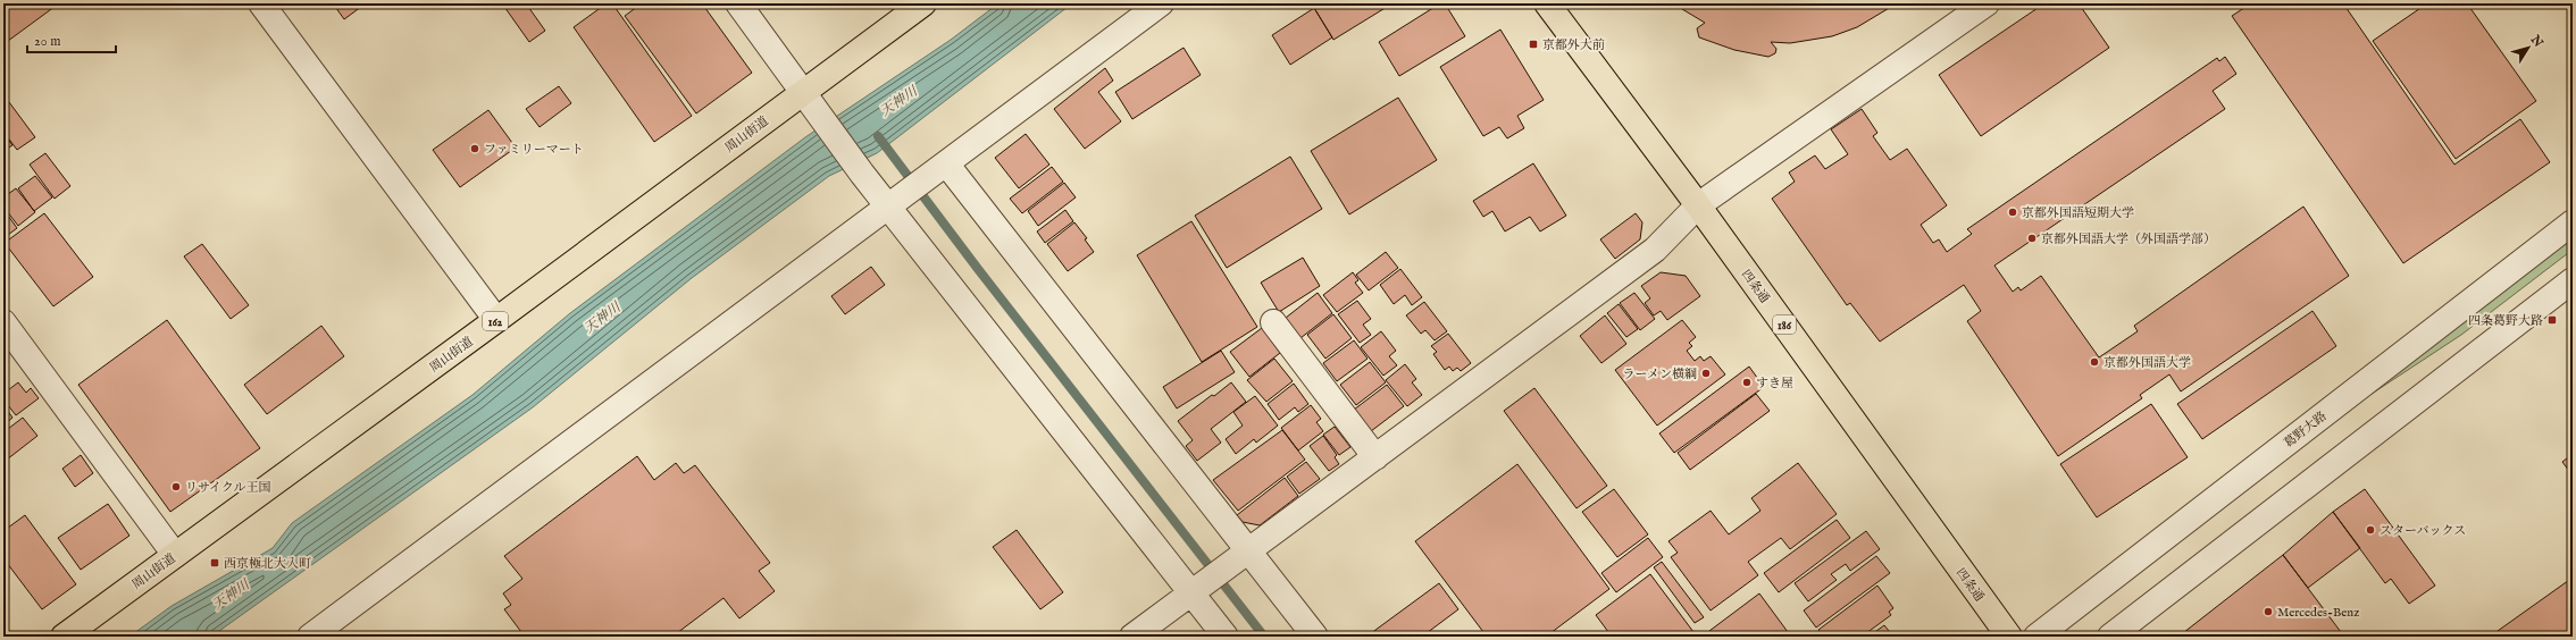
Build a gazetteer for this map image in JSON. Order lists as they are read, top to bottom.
{
  "streets": {
    "main road": [
      "周山街道",
      "四条通",
      "162",
      "186"
    ],
    "street": ["葛野大路"]
  },
  "water": ["天神川"],
  "places": {
    "transit": ["京都外大前", "四条葛野大路", "西京極北大入町"],
    "other": [
      "ファミリーマート",
      "京都外国語短期大学",
      "京都外国語大学（外国語学部）",
      "京都外国語大学",
      "ラーメン横綱",
      "すき屋",
      "リサイクル王国",
      "スターバックス",
      "Mercedes-Benz"
    ]
  },
  "scale_bar": "20 m",
  "north": "top right"
}
